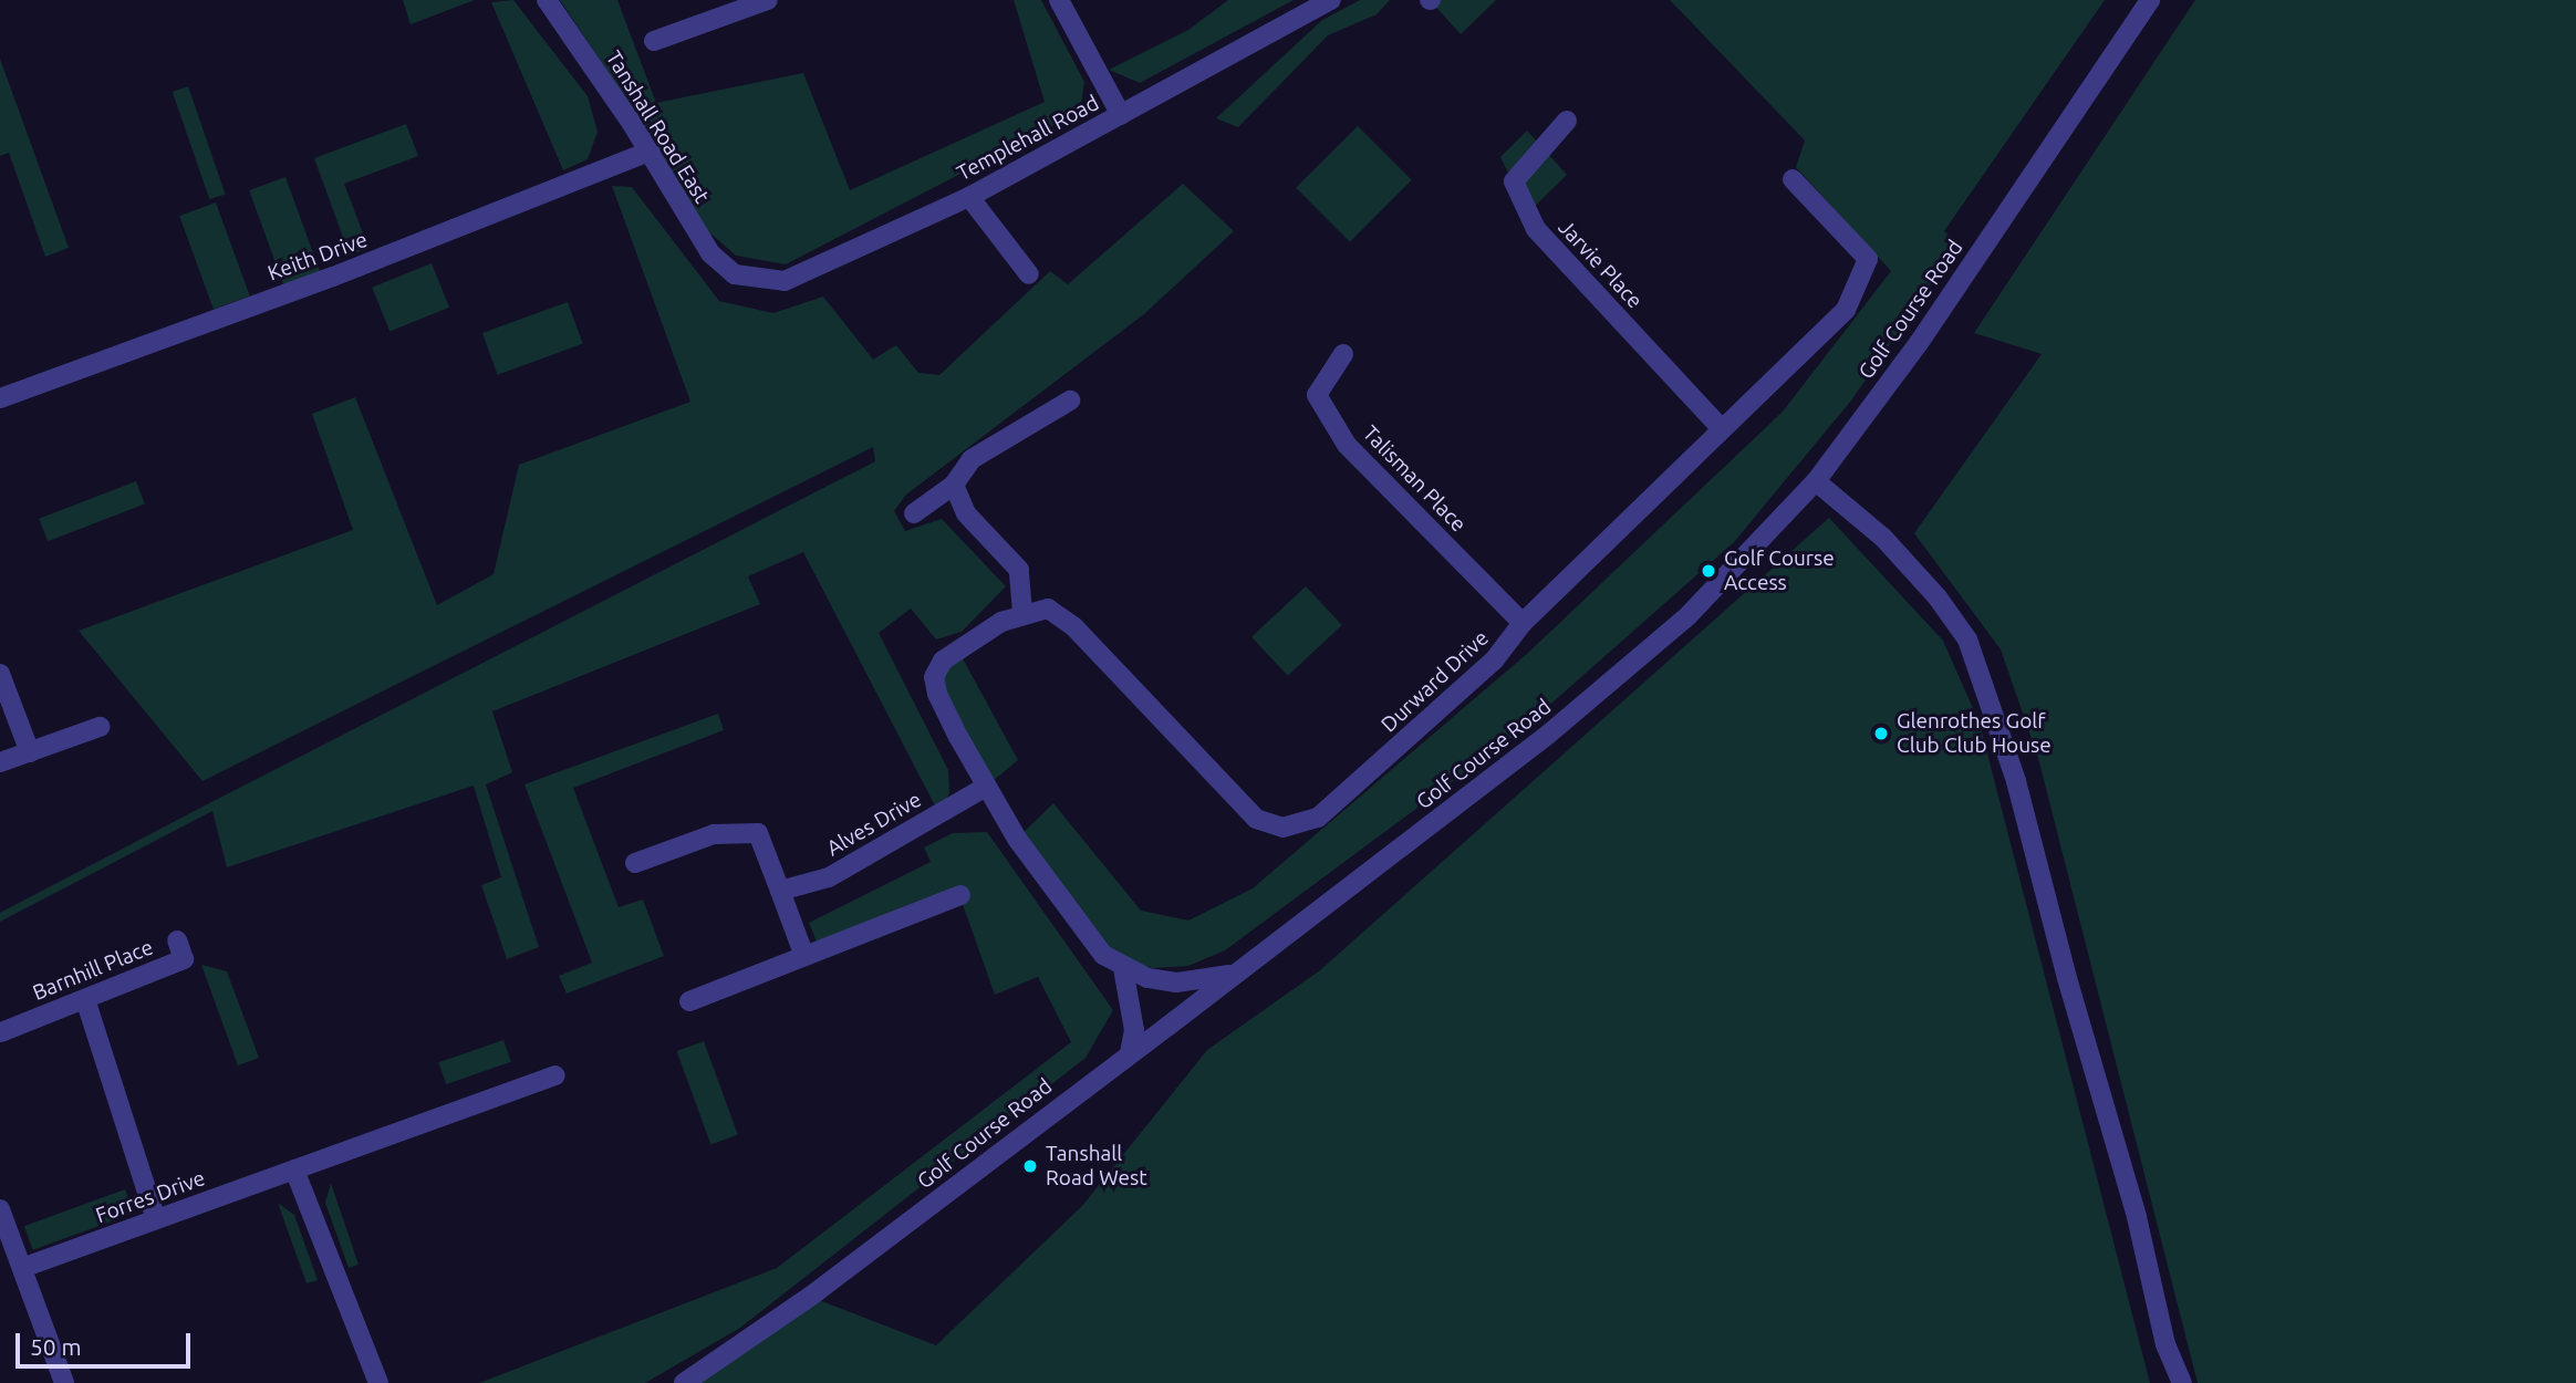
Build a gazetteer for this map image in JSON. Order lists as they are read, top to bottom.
{
  "streets": {
    "street": [
      "Tanshall Road East",
      "Templehall Road",
      "Keith Drive",
      "Jarvie Place",
      "Golf Course Road",
      "Talisman Place",
      "Durward Drive",
      "Alves Drive",
      "Barnhill Place",
      "Forres Drive"
    ]
  },
  "crossings": [
    ["Tanshall Road East", "Templehall Road"],
    ["Tanshall Road East", "Keith Drive"],
    ["Jarvie Place", "Durward Drive"],
    ["Talisman Place", "Durward Drive"]
  ],
  "places": ["Golf Course Access", "Glenrothes Golf Club Club House", "Tanshall Road West"],
  "scale_bar": "50 m"
}
